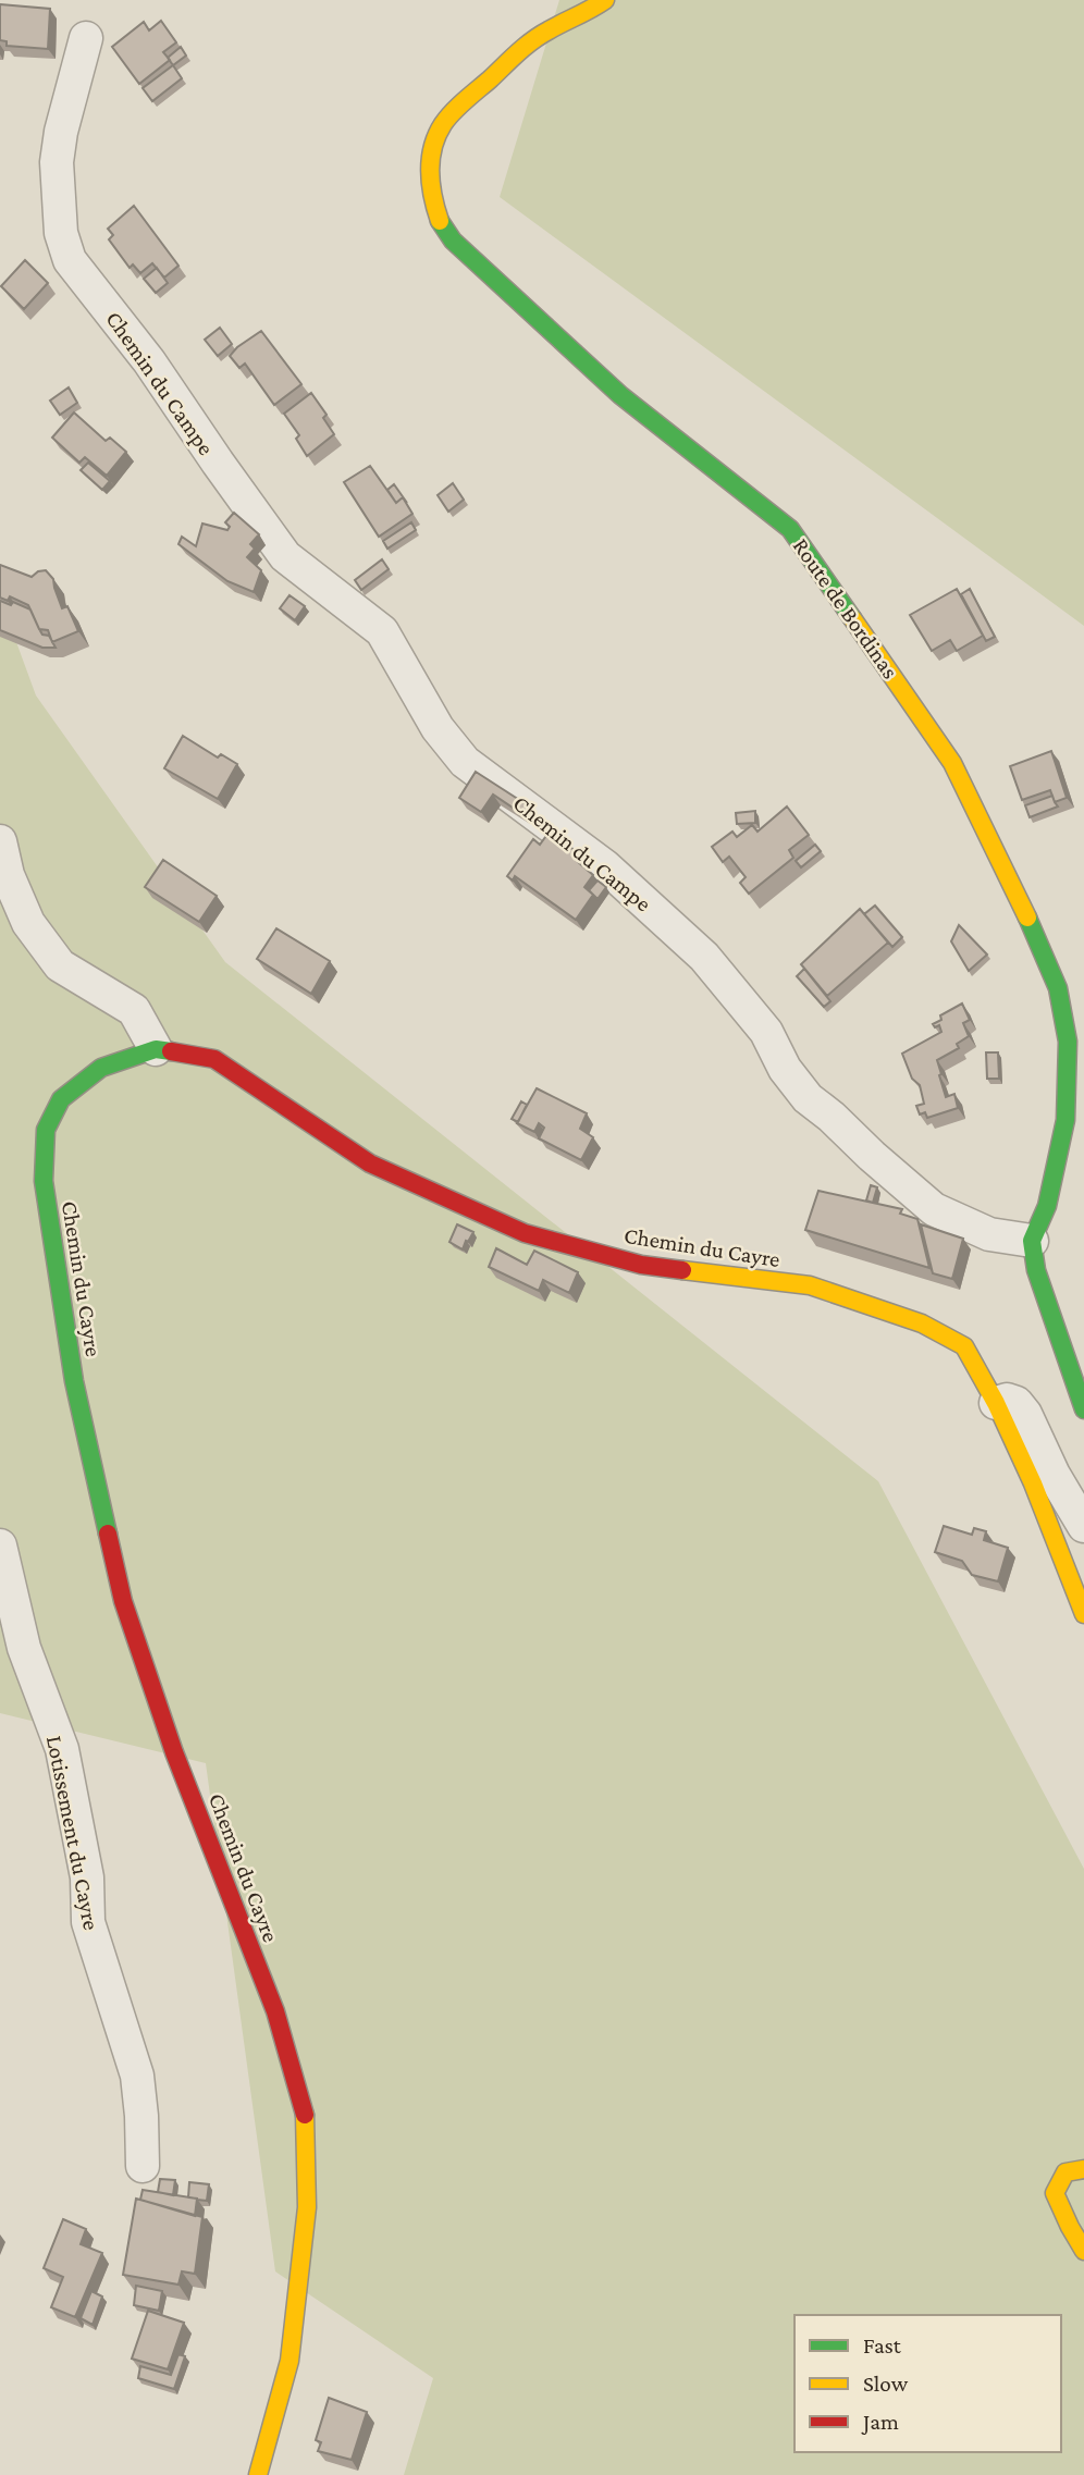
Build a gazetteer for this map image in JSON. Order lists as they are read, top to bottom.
{
  "streets": {
    "street": [
      "Chemin du Campe",
      "Route de Bordinas",
      "Chemin du Cayre",
      "Lotissement du Cayre"
    ]
  },
  "crossings": [
    ["Chemin du Campe", "Route de Bordinas"]
  ],
  "legend": ["Fast", "Slow", "Jam"]
}
